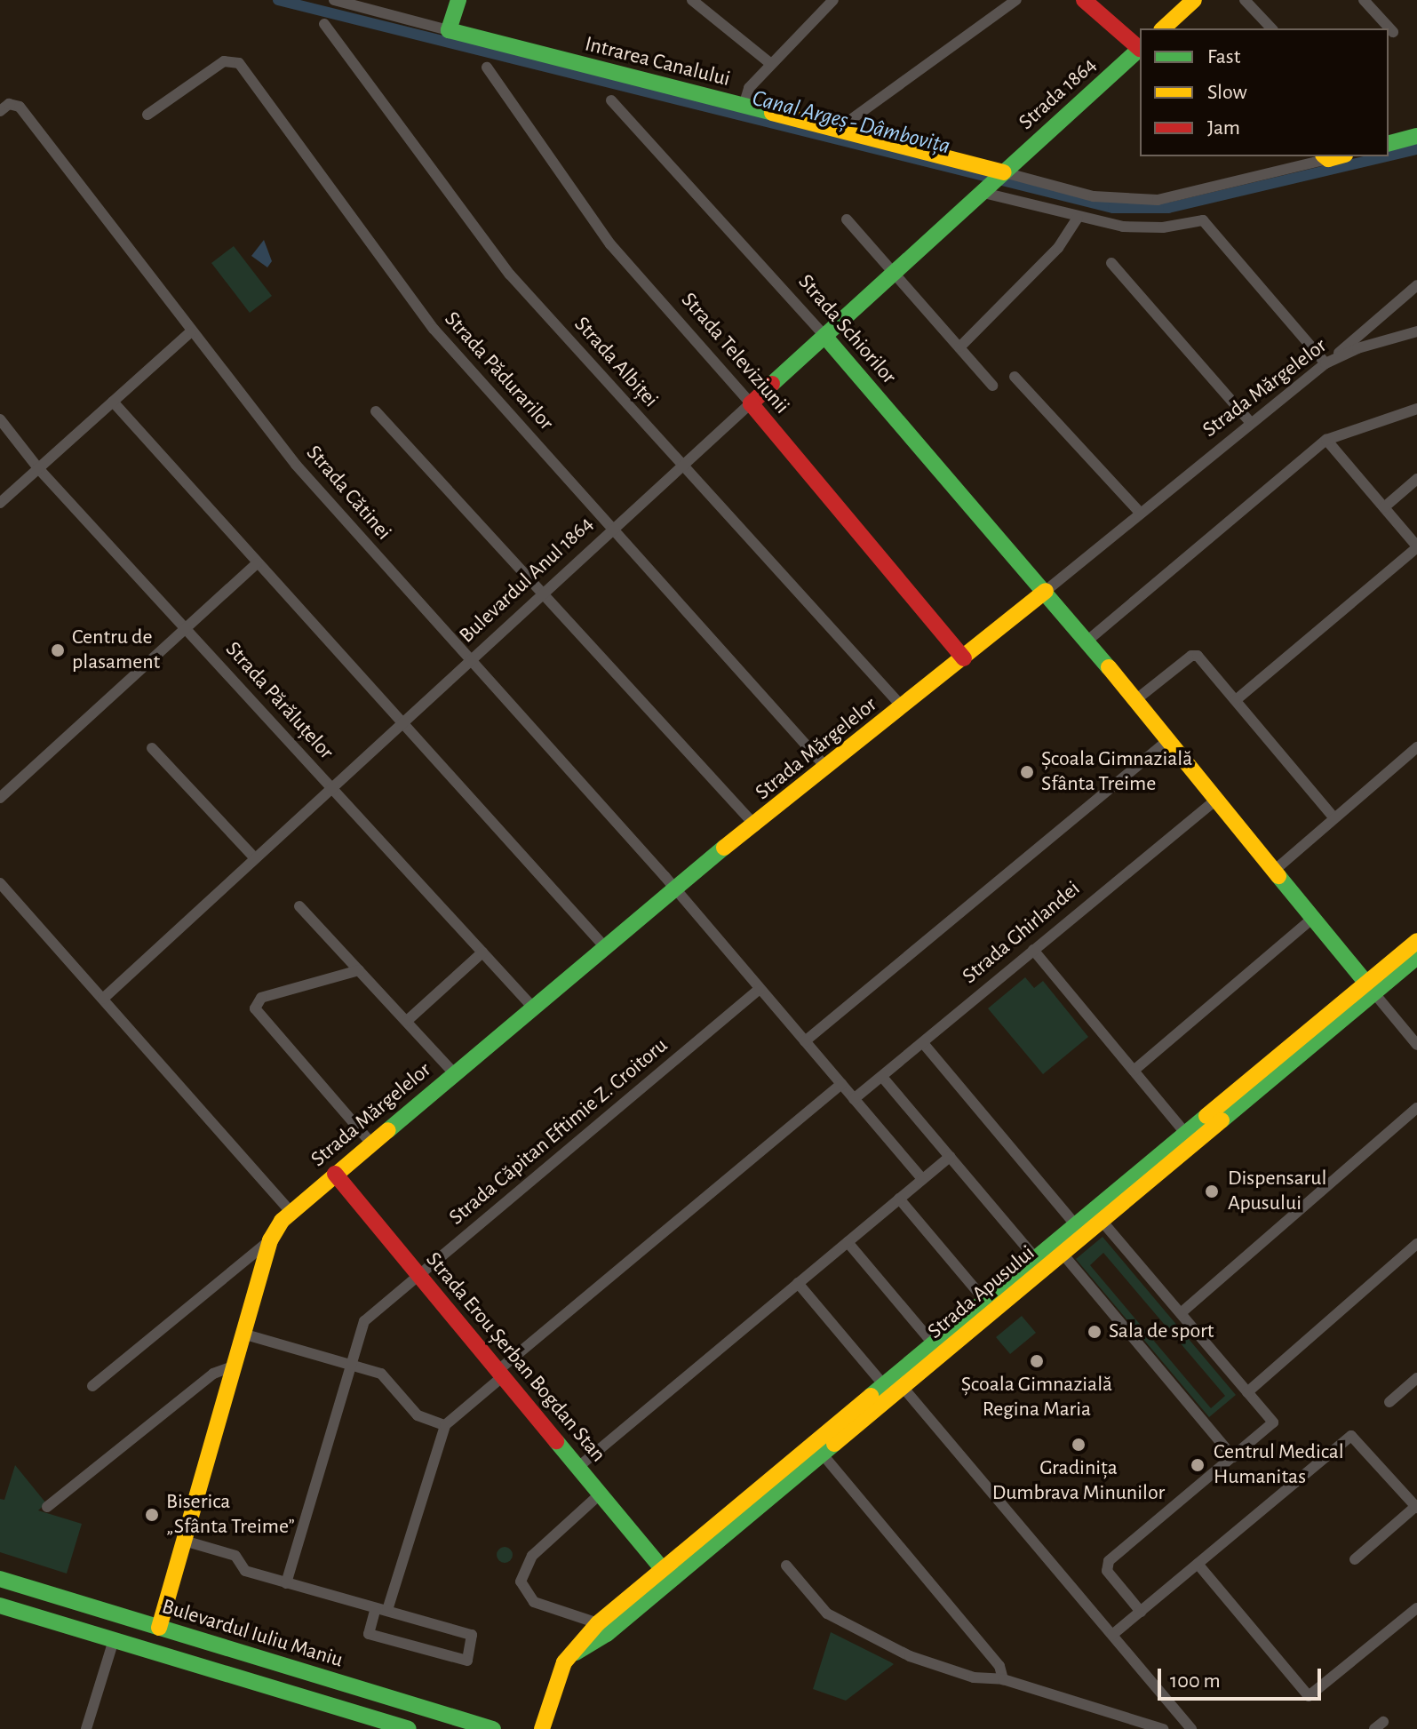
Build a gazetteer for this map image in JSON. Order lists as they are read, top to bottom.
{
  "streets": {
    "street": [
      "Intrarea Canalului",
      "Strada 1864",
      "Strada Schiorilor",
      "Strada Televiziunii",
      "Strada Albiței",
      "Strada Pădurarilor",
      "Strada Mărgelelor",
      "Strada Cătinei",
      "Bulevardul Anul 1864",
      "Strada Părăluțelor",
      "Strada Ghirlandei",
      "Strada Căpitan Eftimie Z. Croitoru",
      "Strada Apusului",
      "Strada Erou Șerban Bogdan Stan",
      "Bulevardul Iuliu Maniu"
    ]
  },
  "crossings": [
    ["Intrarea Canalului", "Strada 1864"],
    ["Strada 1864", "Bulevardul Anul 1864"],
    ["Strada Schiorilor", "Strada Mărgelelor"],
    ["Strada Schiorilor", "Bulevardul Anul 1864"],
    ["Strada Televiziunii", "Strada Mărgelelor"],
    ["Strada Televiziunii", "Bulevardul Anul 1864"],
    ["Strada Albiței", "Strada Mărgelelor"],
    ["Strada Albiței", "Bulevardul Anul 1864"],
    ["Strada Pădurarilor", "Strada Mărgelelor"],
    ["Strada Pădurarilor", "Bulevardul Anul 1864"],
    ["Strada Mărgelelor", "Strada Cătinei"],
    ["Strada Mărgelelor", "Strada Părăluțelor"],
    ["Strada Mărgelelor", "Strada Erou Șerban Bogdan Stan"],
    ["Strada Mărgelelor", "Bulevardul Iuliu Maniu"],
    ["Strada Cătinei", "Bulevardul Anul 1864"],
    ["Strada Cătinei", "Strada Ghirlandei"],
    ["Strada Cătinei", "Strada Căpitan Eftimie Z. Croitoru"],
    ["Bulevardul Anul 1864", "Strada Părăluțelor"],
    ["Strada Căpitan Eftimie Z. Croitoru", "Strada Erou Șerban Bogdan Stan"],
    ["Strada Apusului", "Strada Erou Șerban Bogdan Stan"]
  ],
  "water": ["Canal Argeș - Dâmbovița"],
  "places": [
    "Centru de plasament",
    "Școala Gimnazială Sfânta Treime",
    "Dispensarul Apusului",
    "Sala de sport",
    "Școala Gimnazială Regina Maria",
    "Gradinița Dumbrava Minunilor",
    "Centrul Medical Humanitas",
    "Biserica „Sfânta Treime”"
  ],
  "legend": ["Fast", "Slow", "Jam"],
  "scale_bar": "100 m"
}
